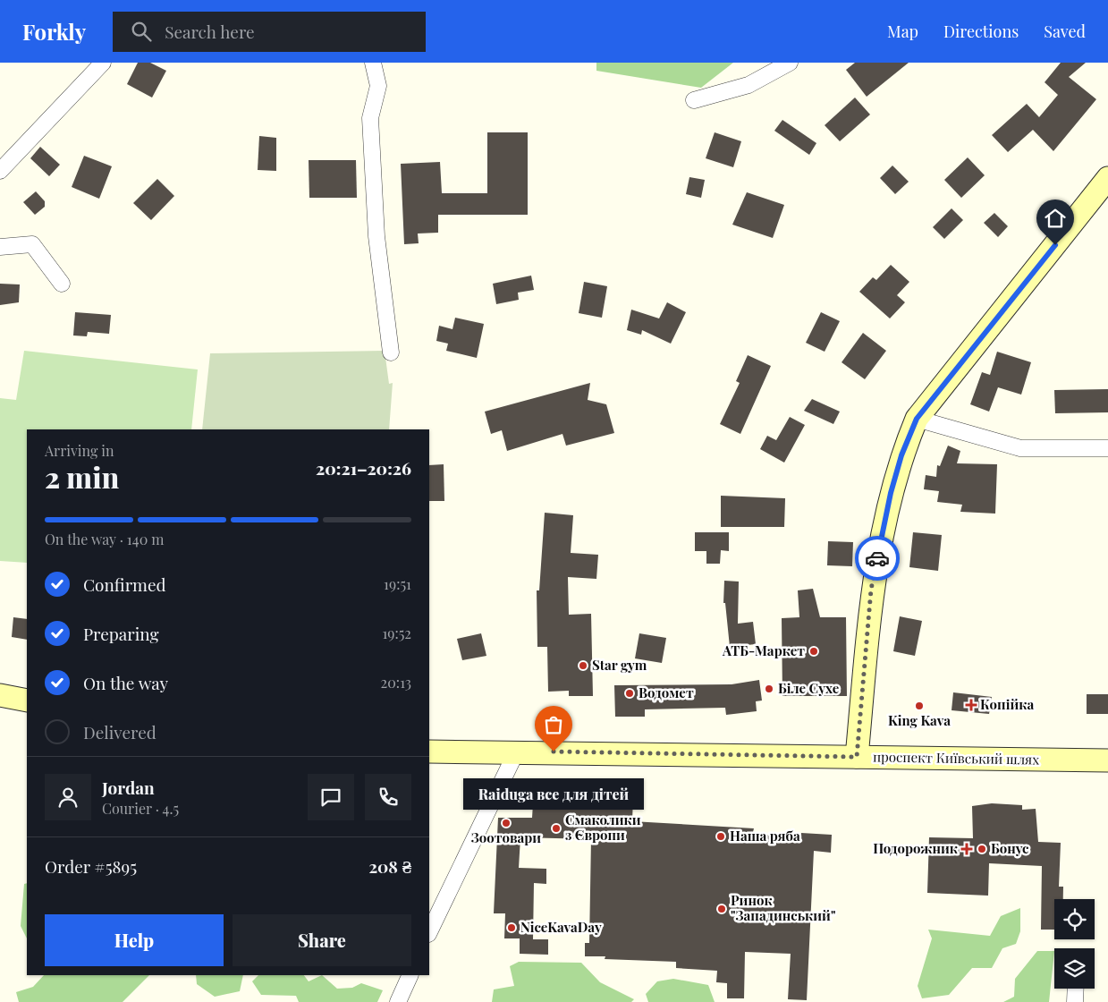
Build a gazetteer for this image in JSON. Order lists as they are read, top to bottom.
{
  "streets": {
    "main road": ["проспект Київський шлях"]
  },
  "places": {
    "other": [
      "АТБ-Маркет",
      "Star gym",
      "Біле Сухе",
      "Водомет",
      "King Kava",
      "Raiduga все для дітей",
      "Зоотовари",
      "Смаколики з Європи",
      "Наша ряба",
      "Бонус",
      "Ринок \"Западинський\"",
      "NiceKavaDay"
    ],
    "health": ["Копійка", "Подорожник"]
  },
  "page": {
    "header": "Forkly",
    "search": "Search here",
    "nav": ["Map", "Directions", "Saved"],
    "heading": ["2 min", "Arriving in", "20:21–20:26"],
    "panel": [
      "Jordan",
      "Courier · 4.5",
      "Order #5895",
      "208 ₴"
    ],
    "bar": "On the way · 140 m",
    "list": [
      ["Confirmed", "19:51"],
      ["Preparing", "19:52"],
      ["On the way", "20:13"],
      "Delivered"
    ],
    "bubble": "Raiduga все для дітей",
    "buttons": ["Help", "Share"]
  }
}
